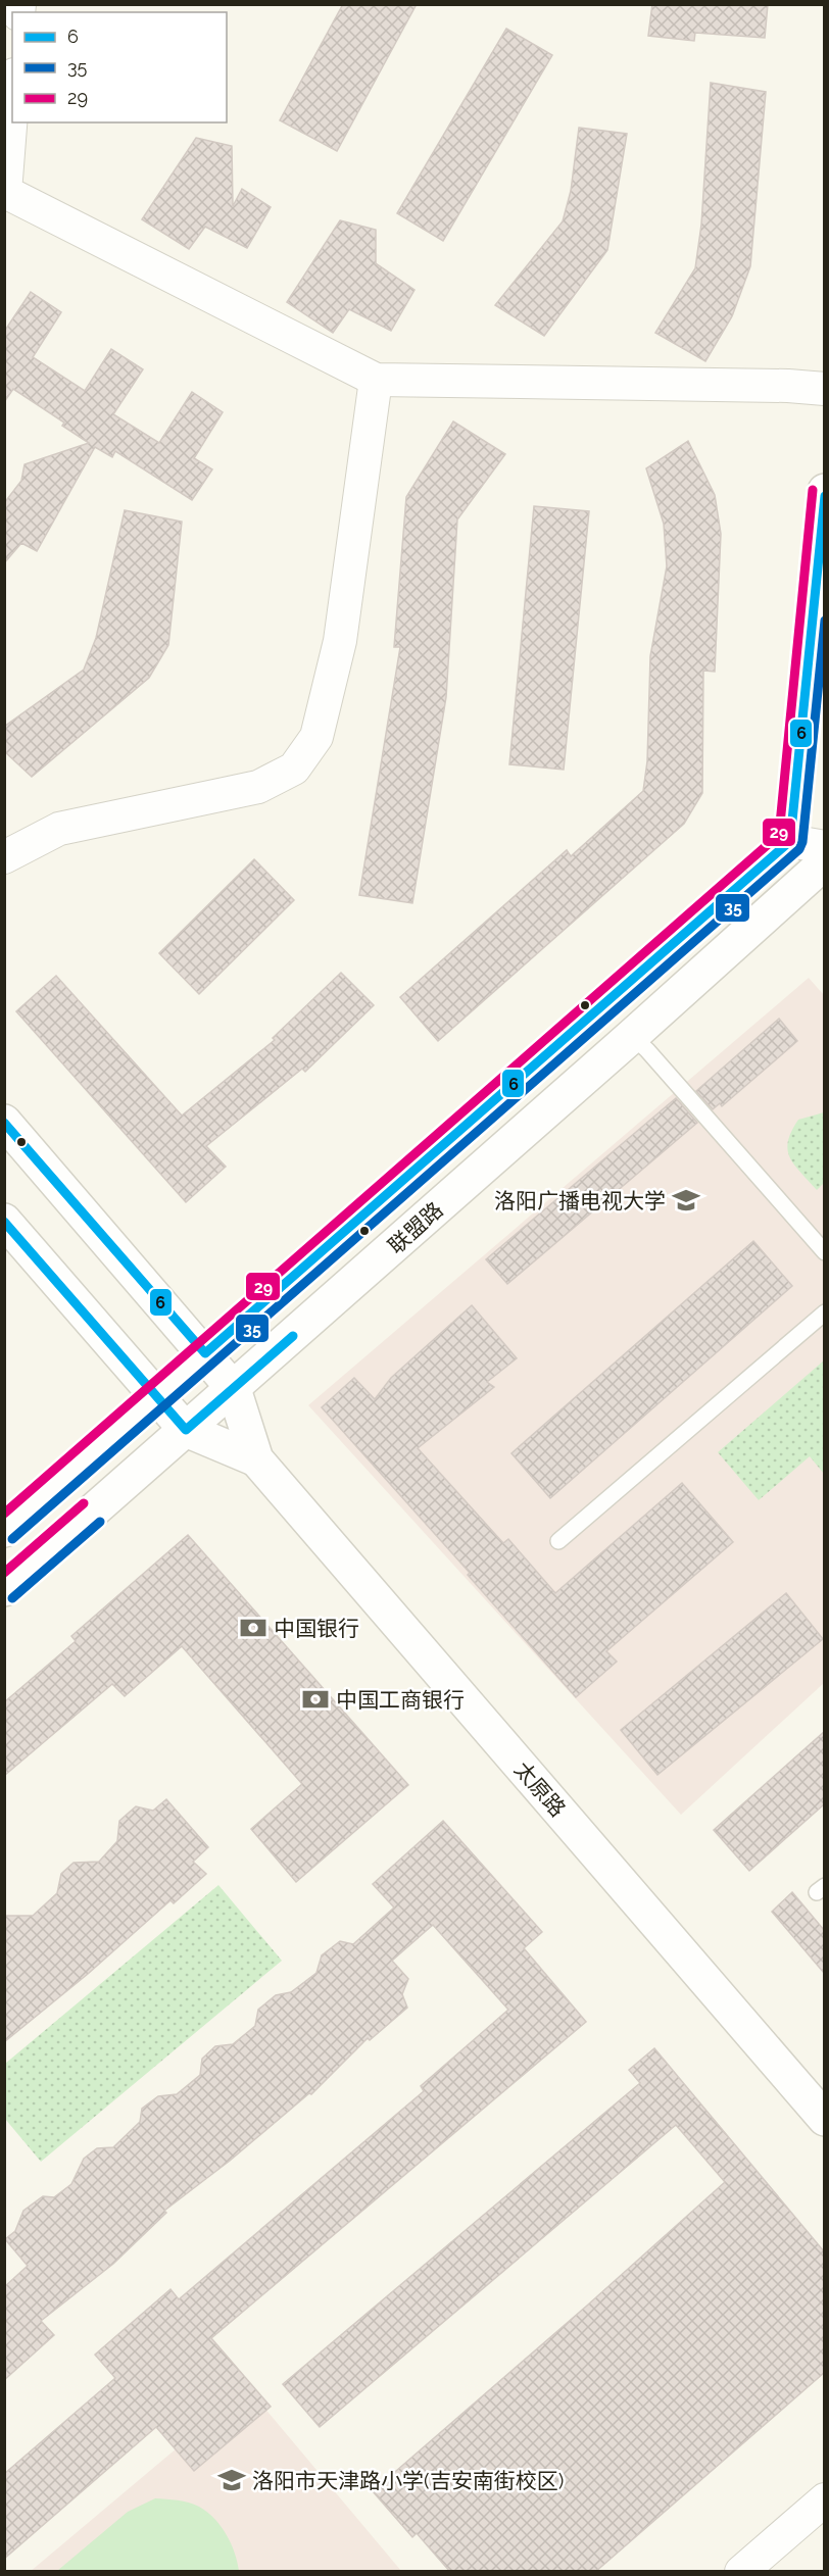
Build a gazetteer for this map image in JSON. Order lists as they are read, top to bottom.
{
  "streets": {
    "main road": ["联盟路", "太原路"]
  },
  "crossings": [
    ["联盟路", "太原路"]
  ],
  "places": {
    "school or university": ["洛阳广播电视大学", "洛阳市天津路小学(吉安南街校区)"],
    "bank": ["中国银行", "中国工商银行"]
  },
  "lines": ["transit line 29", "transit line 6", "transit line 35"],
  "legend": ["6", "35", "29"]
}
